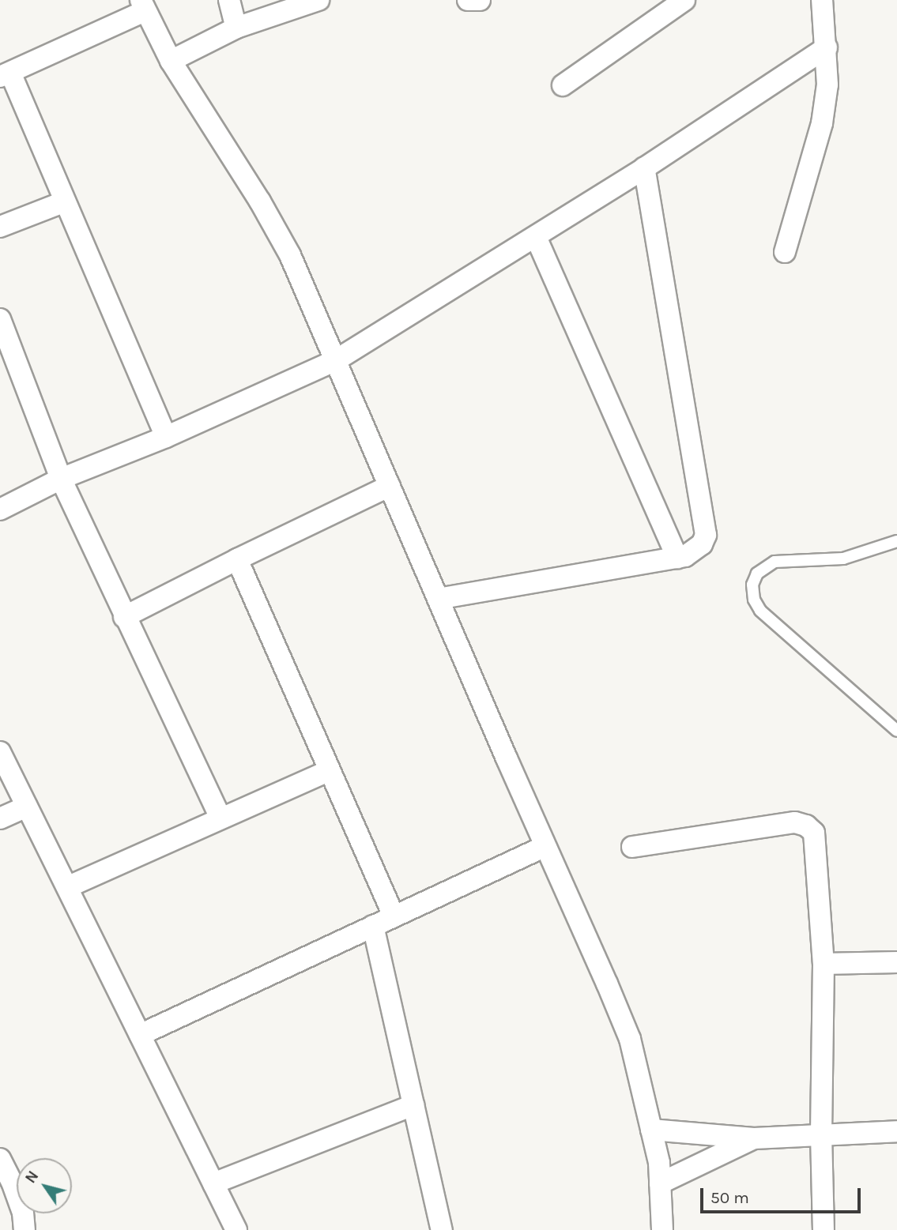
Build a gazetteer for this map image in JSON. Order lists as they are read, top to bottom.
{
  "scale_bar": "50 m",
  "north": "top left"
}
